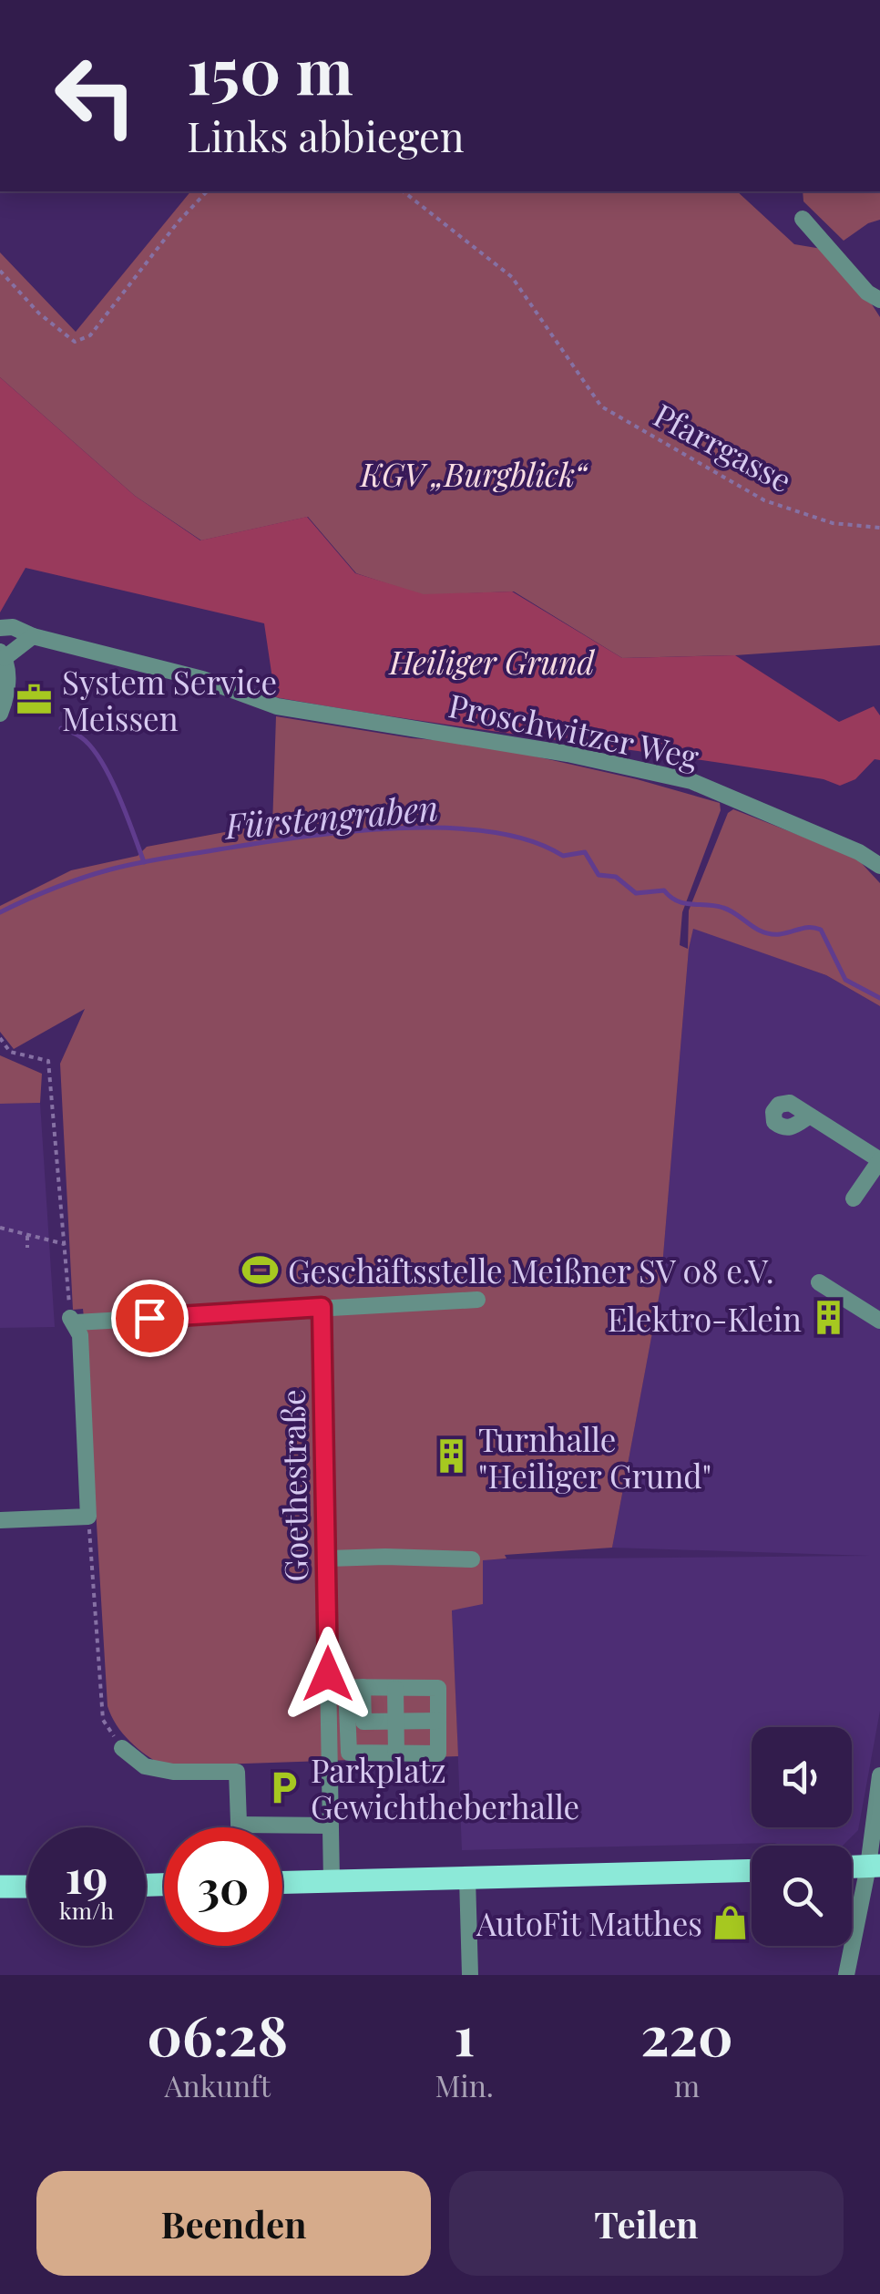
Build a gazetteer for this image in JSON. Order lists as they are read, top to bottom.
{
  "streets": {
    "street": ["Proschwitzer Weg", "Goethestraße"],
    "path": ["Pfarrgasse"]
  },
  "water": ["Fürstengraben"],
  "parks": ["KGV „Burgblick“", "Heiliger Grund"],
  "places": {
    "office": ["System Service Meissen"],
    "sports": ["Geschäftsstelle Meißner SV 08 e.V."],
    "building": ["Elektro-Klein", "Turnhalle \"Heiliger Grund\""],
    "parking": ["Parkplatz Gewichtheberhalle"],
    "shop": ["AutoFit Matthes"]
  },
  "page": {
    "turn": ["150 m", "Links abbiegen"],
    "speed": "19 km/h",
    "limit": "30",
    "eta": [
      "06:28",
      "Ankunft",
      "1",
      "Min.",
      "220",
      "m"
    ],
    "buttons": ["Beenden", "Teilen"]
  }
}
